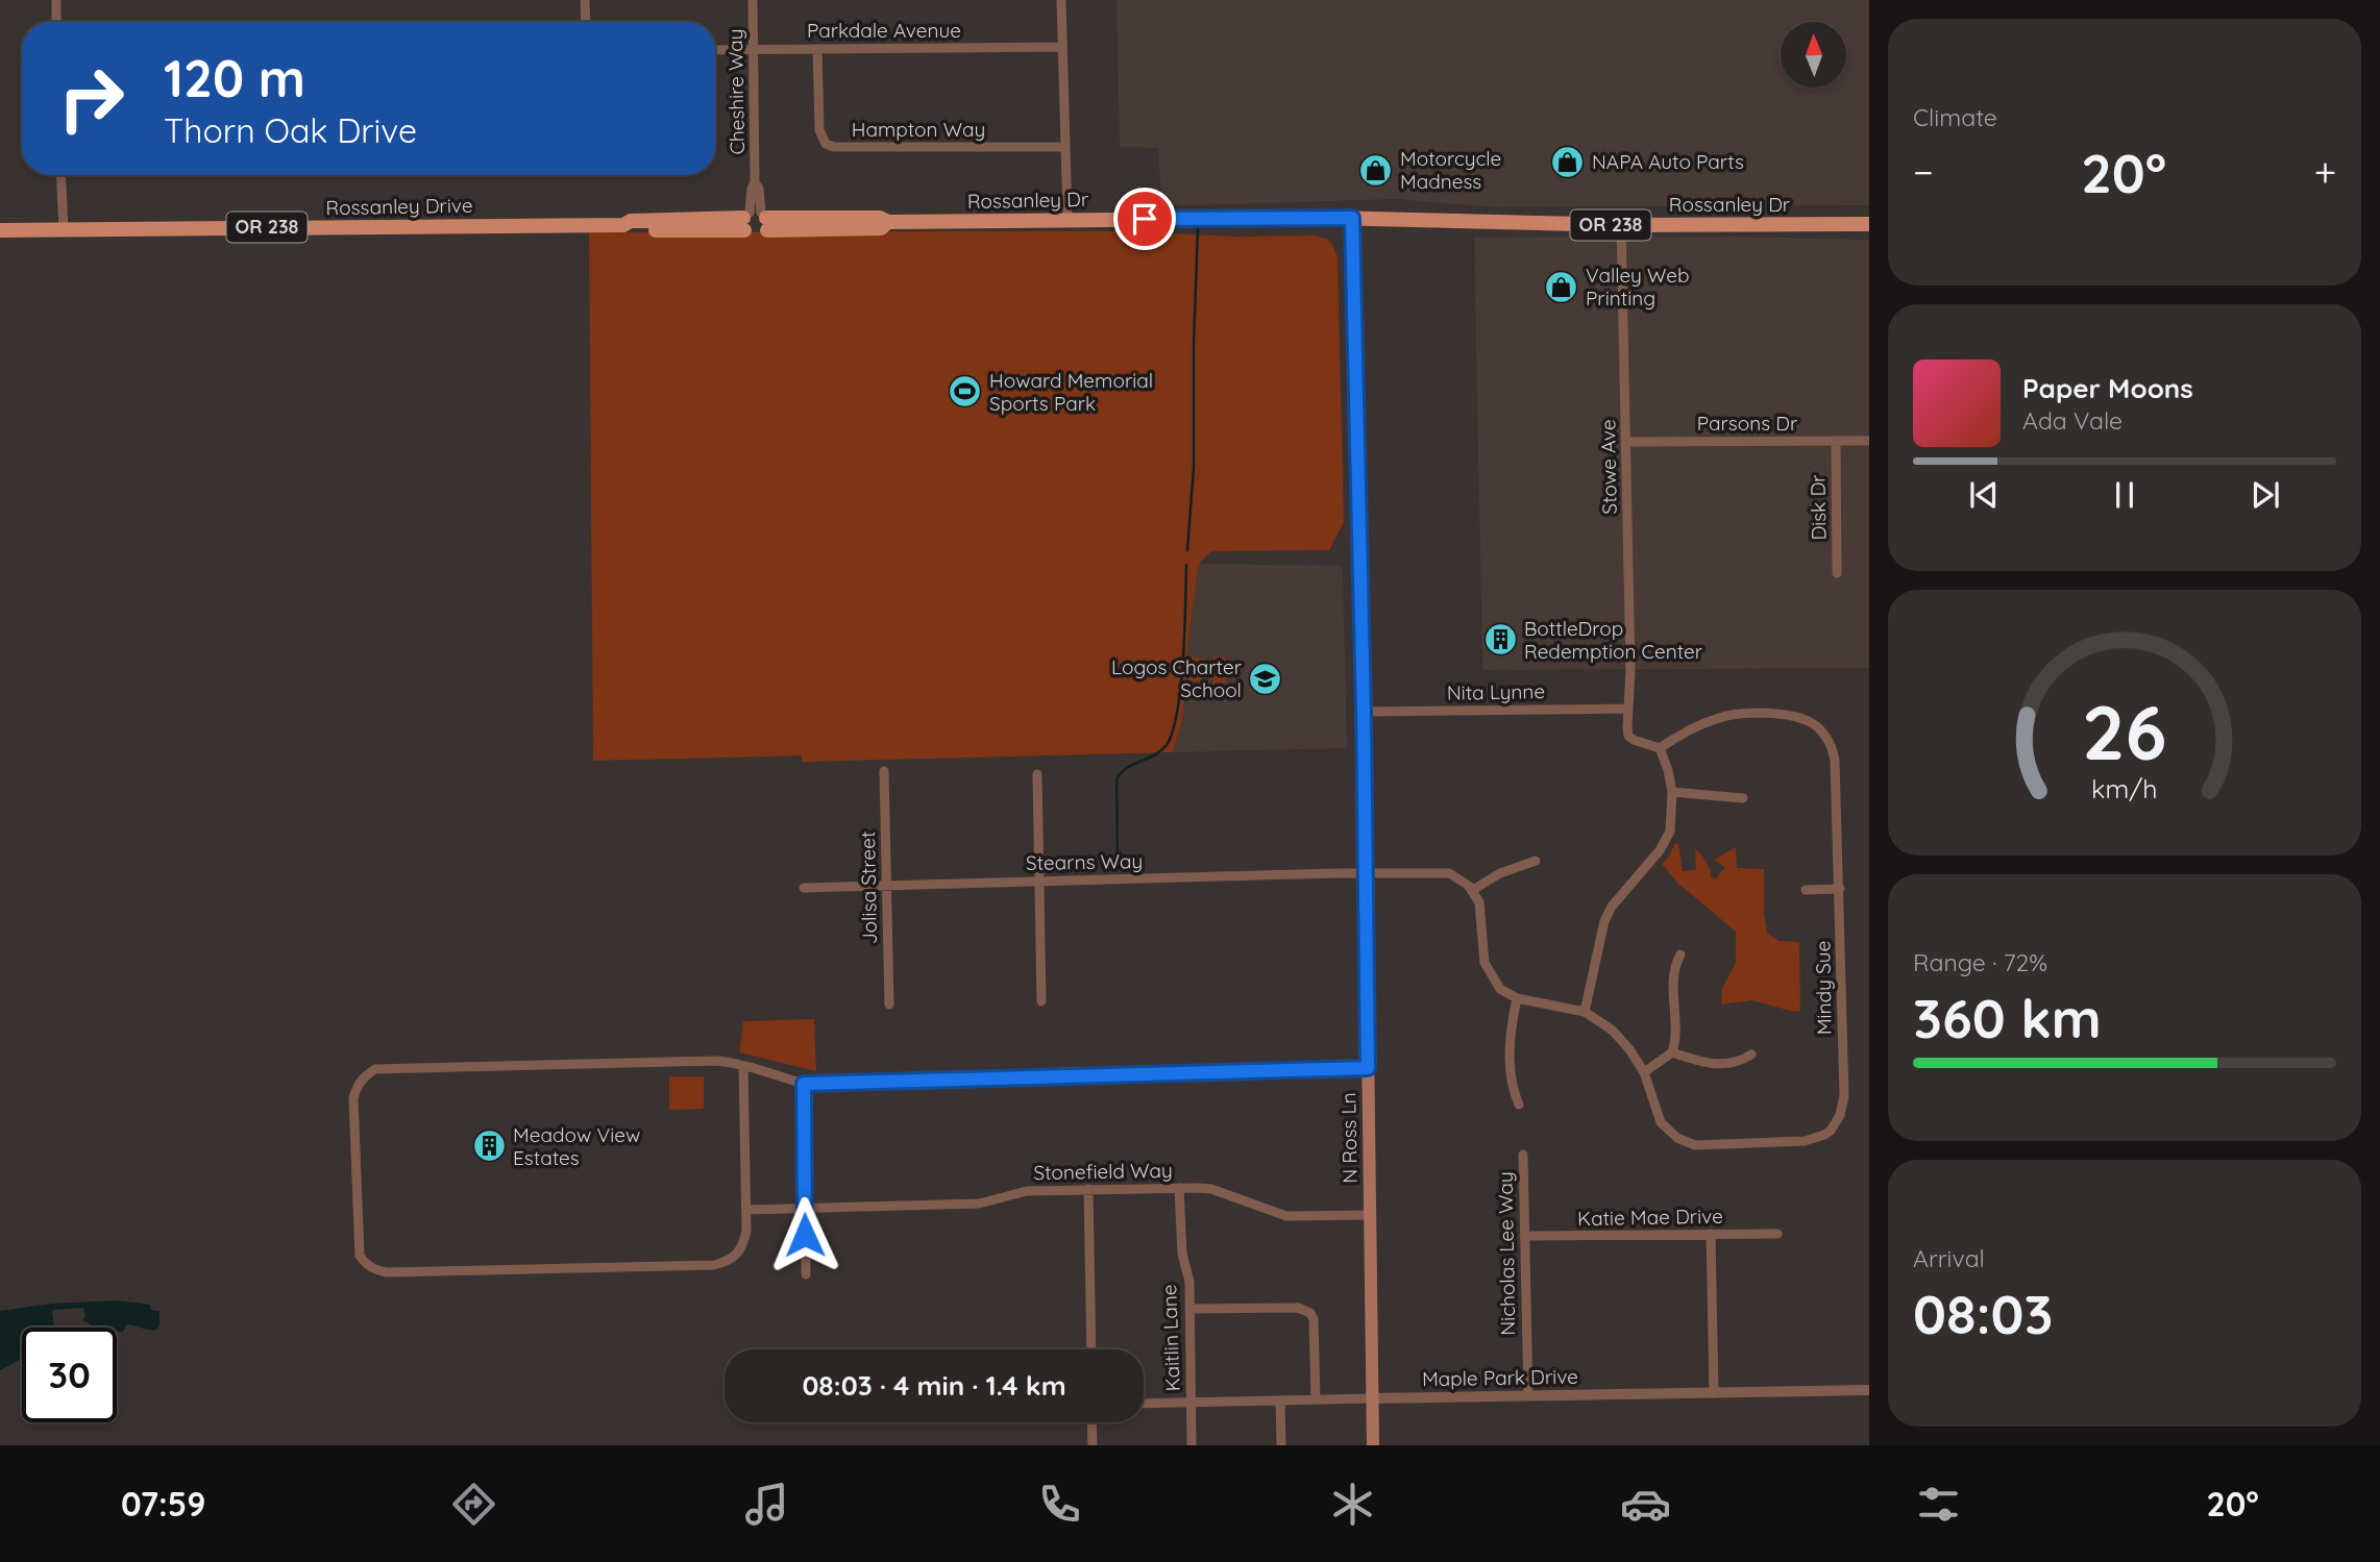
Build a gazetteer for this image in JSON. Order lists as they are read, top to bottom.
{
  "streets": {
    "main road": [
      "Rossanley Dr",
      "Rossanley Drive",
      "OR 238",
      "N Ross Ln"
    ],
    "street": [
      "Parkdale Avenue",
      "Cheshire Way",
      "Hampton Way",
      "Parsons Dr",
      "Stowe Ave",
      "Disk Dr",
      "Nita Lynne",
      "Stearns Way",
      "Jolisa Street",
      "Mindy Sue",
      "Stonefield Way",
      "Katie Mae Drive",
      "Nicholas Lee Way",
      "Kaitlin Lane",
      "Maple Park Drive"
    ]
  },
  "crossings": [
    ["Parkdale Avenue", "Cheshire Way"],
    ["Parkdale Avenue", "Hampton Way"],
    ["Cheshire Way", "Rossanley Drive"],
    ["Rossanley Dr", "Rossanley Drive"],
    ["Rossanley Dr", "Stowe Ave"],
    ["Rossanley Dr", "N Ross Ln"],
    ["Parsons Dr", "Stowe Ave"],
    ["Parsons Dr", "Disk Dr"],
    ["Stowe Ave", "Nita Lynne"],
    ["Stowe Ave", "Mindy Sue"],
    ["Nita Lynne", "N Ross Ln"],
    ["Stearns Way", "Jolisa Street"],
    ["Stearns Way", "N Ross Ln"],
    ["N Ross Ln", "Stonefield Way"],
    ["N Ross Ln", "Maple Park Drive"],
    ["Stonefield Way", "Kaitlin Lane"],
    ["Katie Mae Drive", "Nicholas Lee Way"],
    ["Nicholas Lee Way", "Maple Park Drive"],
    ["Kaitlin Lane", "Maple Park Drive"]
  ],
  "places": {
    "shop": ["NAPA Auto Parts", "Motorcycle Madness", "Valley Web Printing"],
    "sports": ["Howard Memorial Sports Park"],
    "building": ["BottleDrop Redemption Center", "Meadow View Estates"],
    "school or university": ["Logos Charter School"]
  },
  "north": "top",
  "page": {
    "tile": [
      "Climate",
      ["Range · 72%", "360 km"],
      ["Arrival", "08:03"]
    ],
    "turn": ["120 m", "Thorn Oak Drive"],
    "heat": ["−", "20°", "+"],
    "song": ["Paper Moons", "Ada Vale"],
    "limit": "30",
    "trip": "08:03 · 4 min · 1.4 km",
    "tabs": ["07:59", "20°"],
    "gauge": ["26", "km/h"]
  }
}
